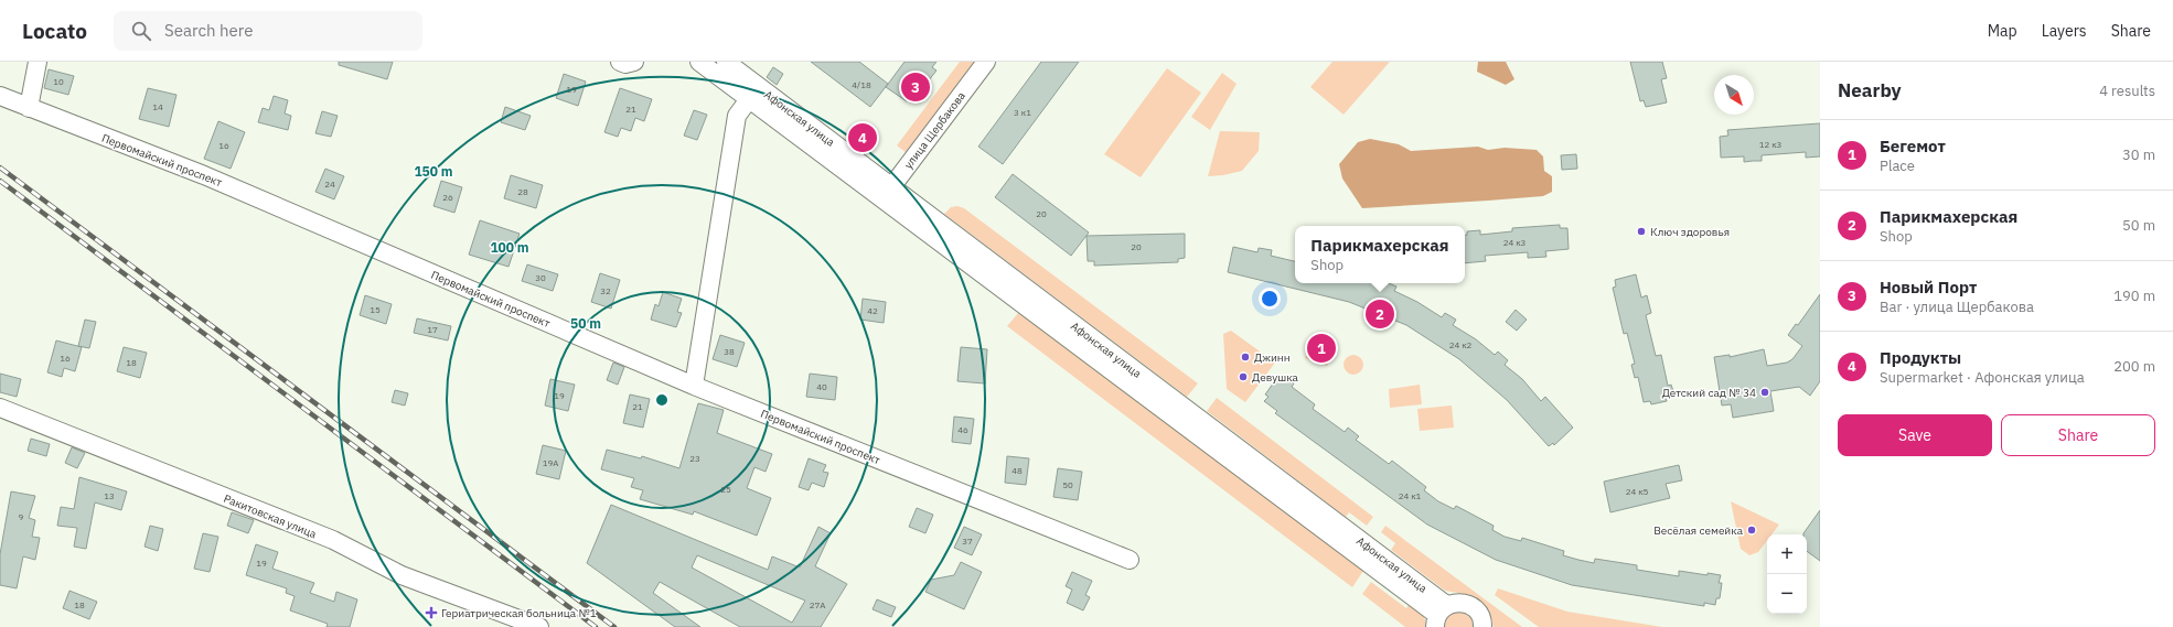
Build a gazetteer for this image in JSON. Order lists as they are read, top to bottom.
{
  "streets": {
    "street": [
      "Афонская улица",
      "улица Щербакова",
      "Первомайский проспект",
      "Ракитовская улица"
    ]
  },
  "crossings": [
    ["Афонская улица", "улица Щербакова"]
  ],
  "places": {
    "other": [
      "Ключ здоровья",
      "Джинн",
      "Девушка",
      "Детский сад № 34",
      "Весёлая семейка"
    ],
    "health": ["Гериатрическая больница №1"]
  },
  "house_numbers": [
    "10",
    "4/18",
    "19",
    "14",
    "21",
    "3 к1",
    "12 к3",
    "16",
    "24",
    "28",
    "26",
    "20",
    "24 к3",
    "20",
    "30",
    "32",
    "15",
    "42",
    "17",
    "24 к2",
    "38",
    "16",
    "18",
    "40",
    "19",
    "21",
    "46",
    "23",
    "19А",
    "48",
    "50",
    "25",
    "24 к5",
    "13",
    "24 к1",
    "9",
    "37",
    "19",
    "18",
    "27А"
  ],
  "north": "bottom right",
  "page": {
    "header": "Locato",
    "search": "Search here",
    "nav": ["Map", "Layers", "Share"],
    "heading": ["Nearby", "4 results"],
    "pins": [
      "3",
      "4",
      "2",
      "1"
    ],
    "list": [
      {
        "mark": "1",
        "name": "Бегемот",
        "note": "Place",
        "value": "30 m"
      },
      {
        "mark": "2",
        "name": "Парикмахерская",
        "note": "Shop",
        "value": "50 m"
      },
      {
        "mark": "3",
        "name": "Новый Порт",
        "note": "Bar · улица Щербакова",
        "value": "190 m"
      },
      {
        "mark": "4",
        "name": "Продукты",
        "note": "Supermarket · Афонская улица",
        "value": "200 m"
      }
    ],
    "popup": ["Парикмахерская", "Shop"],
    "buttons": ["Save", "Share"],
    "map_buttons": ["+", "−"]
  },
  "rings": ["150 m", "100 m", "50 m"]
}
